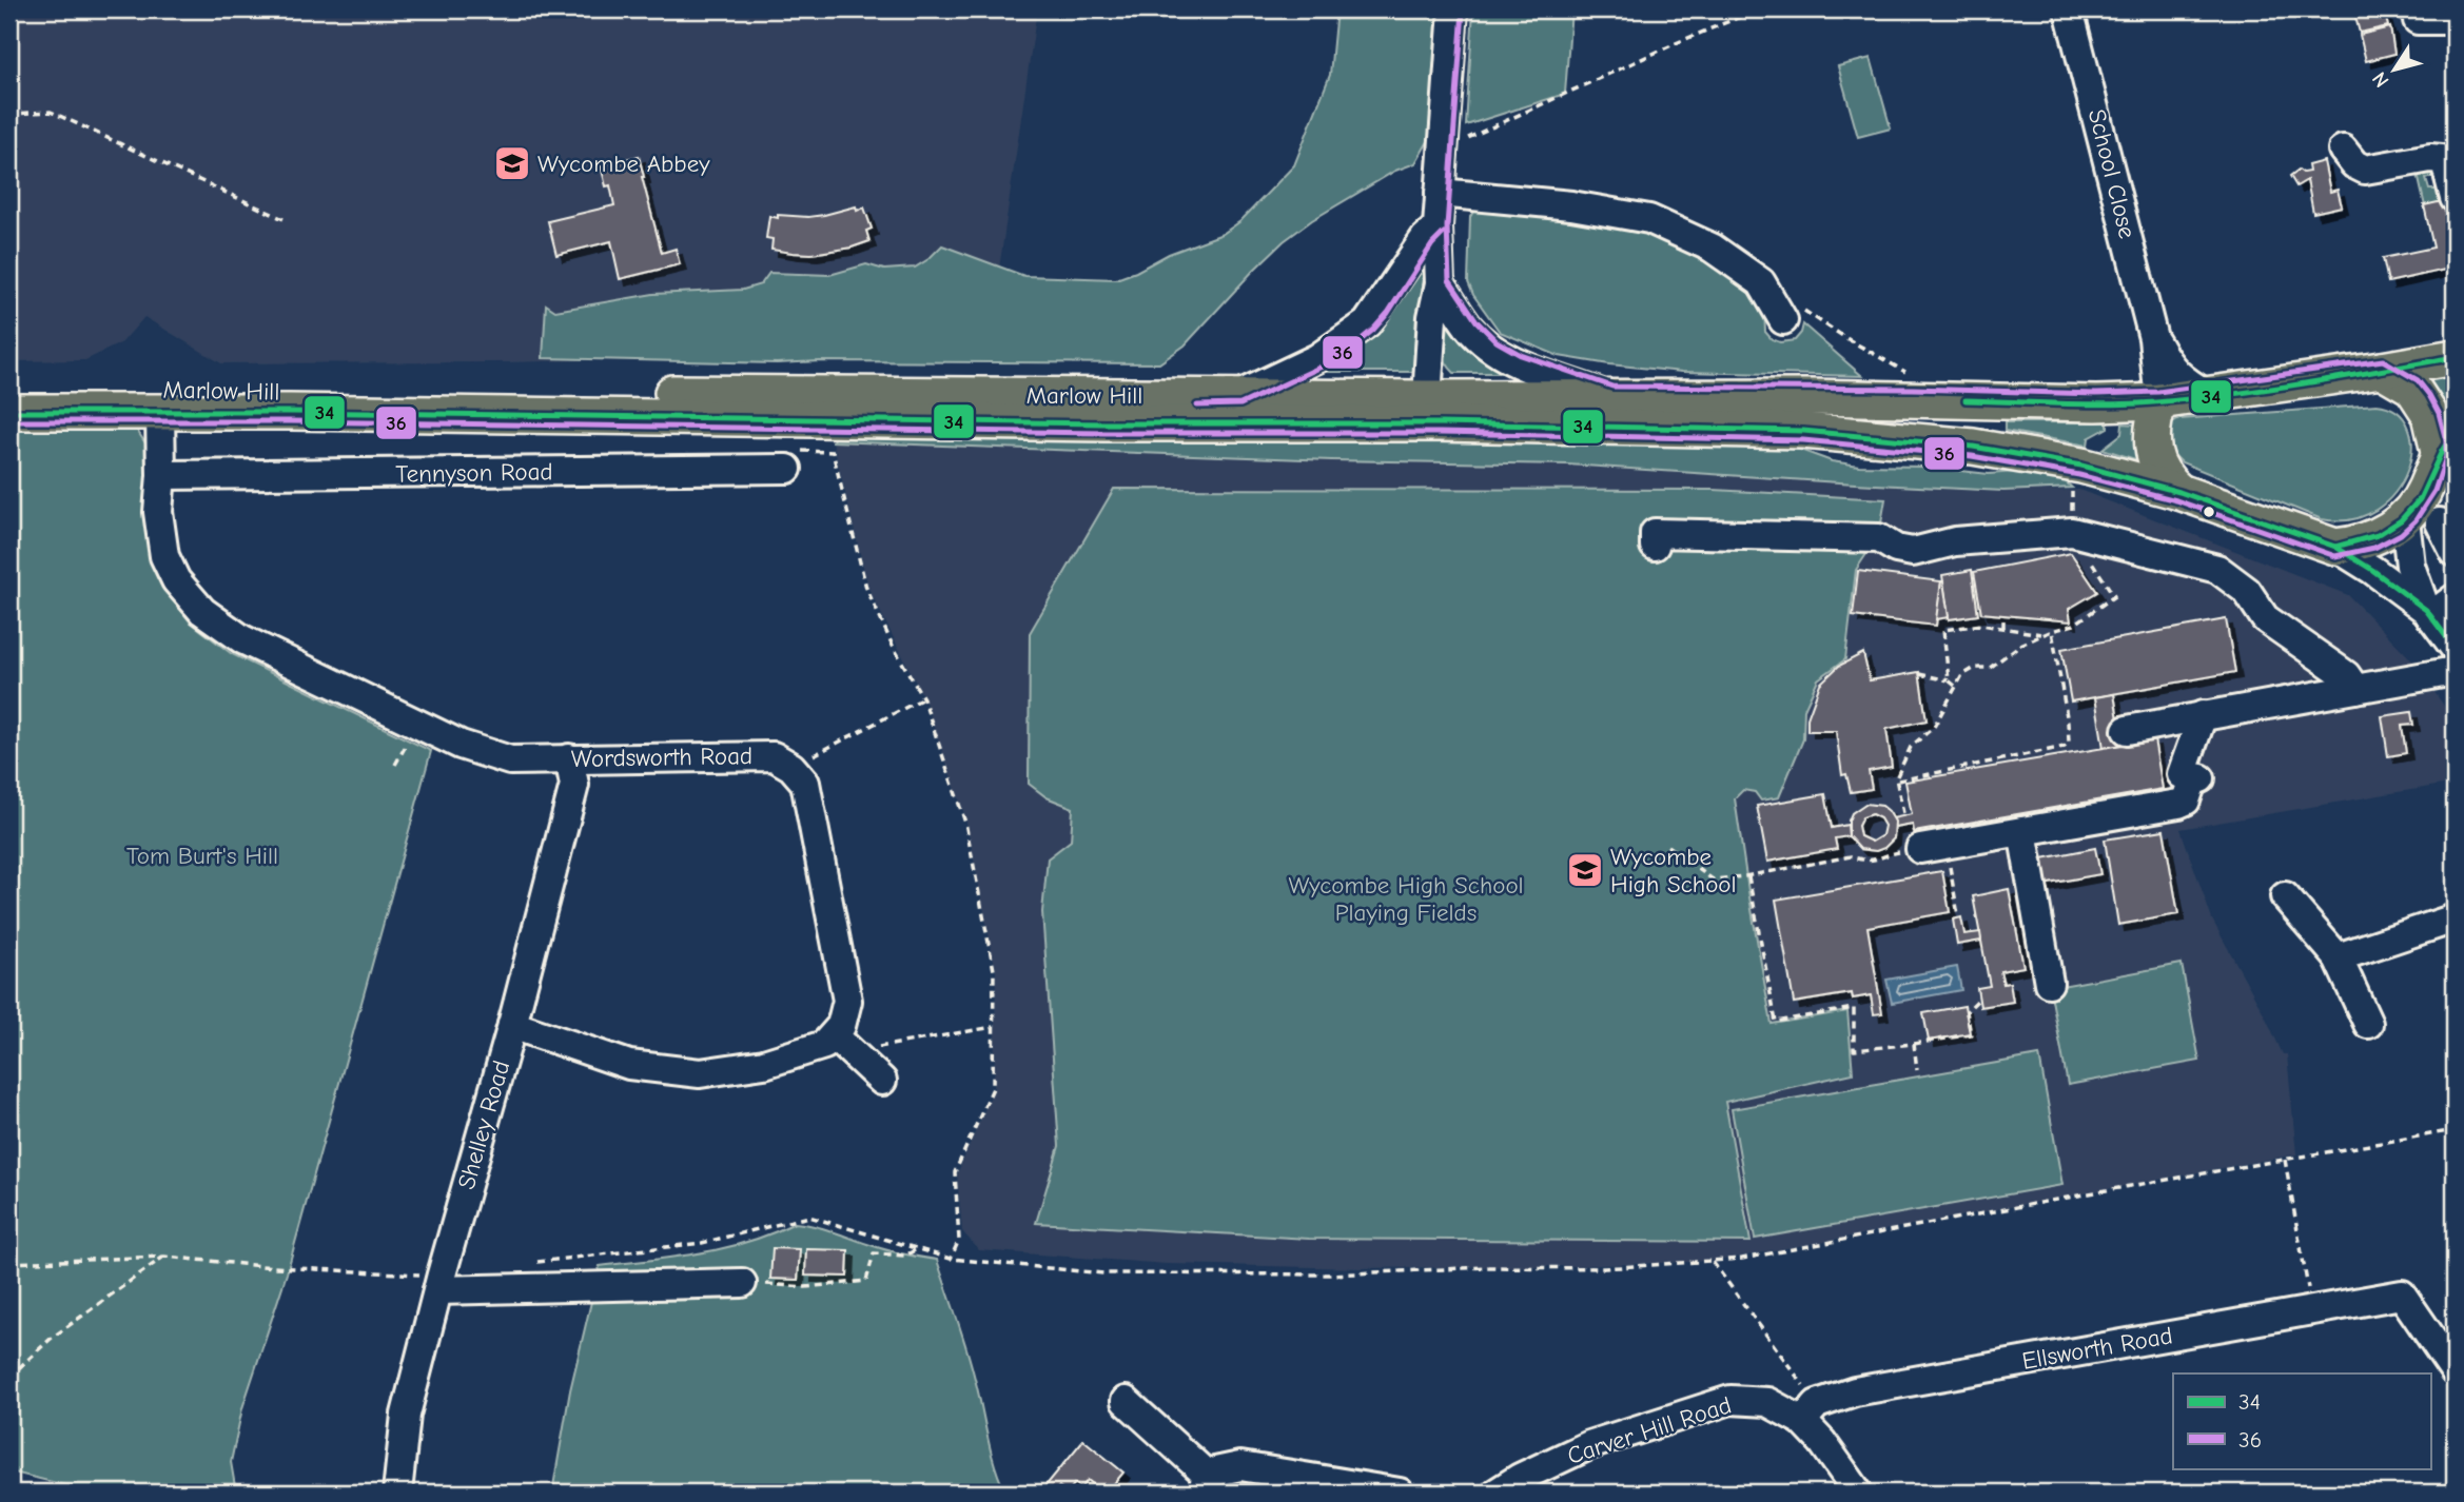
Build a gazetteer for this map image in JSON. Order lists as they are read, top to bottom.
{
  "streets": {
    "main road": ["Marlow Hill"],
    "street": [
      "School Close",
      "Tennyson Road",
      "Wordsworth Road",
      "Shelley Road",
      "Ellsworth Road",
      "Carver Hill Road"
    ]
  },
  "crossings": [
    ["School Close", "Marlow Hill"],
    ["Marlow Hill", "Wordsworth Road"],
    ["Tennyson Road", "Wordsworth Road"],
    ["Wordsworth Road", "Shelley Road"],
    ["Ellsworth Road", "Carver Hill Road"]
  ],
  "parks": ["Tom Burt's Hill", "Wycombe High School Playing Fields"],
  "places": {
    "school or university": ["Wycombe Abbey", "Wycombe High School"]
  },
  "lines": ["transit line 36", "transit line 34"],
  "legend": ["34", "36"],
  "north": "bottom left"
}
